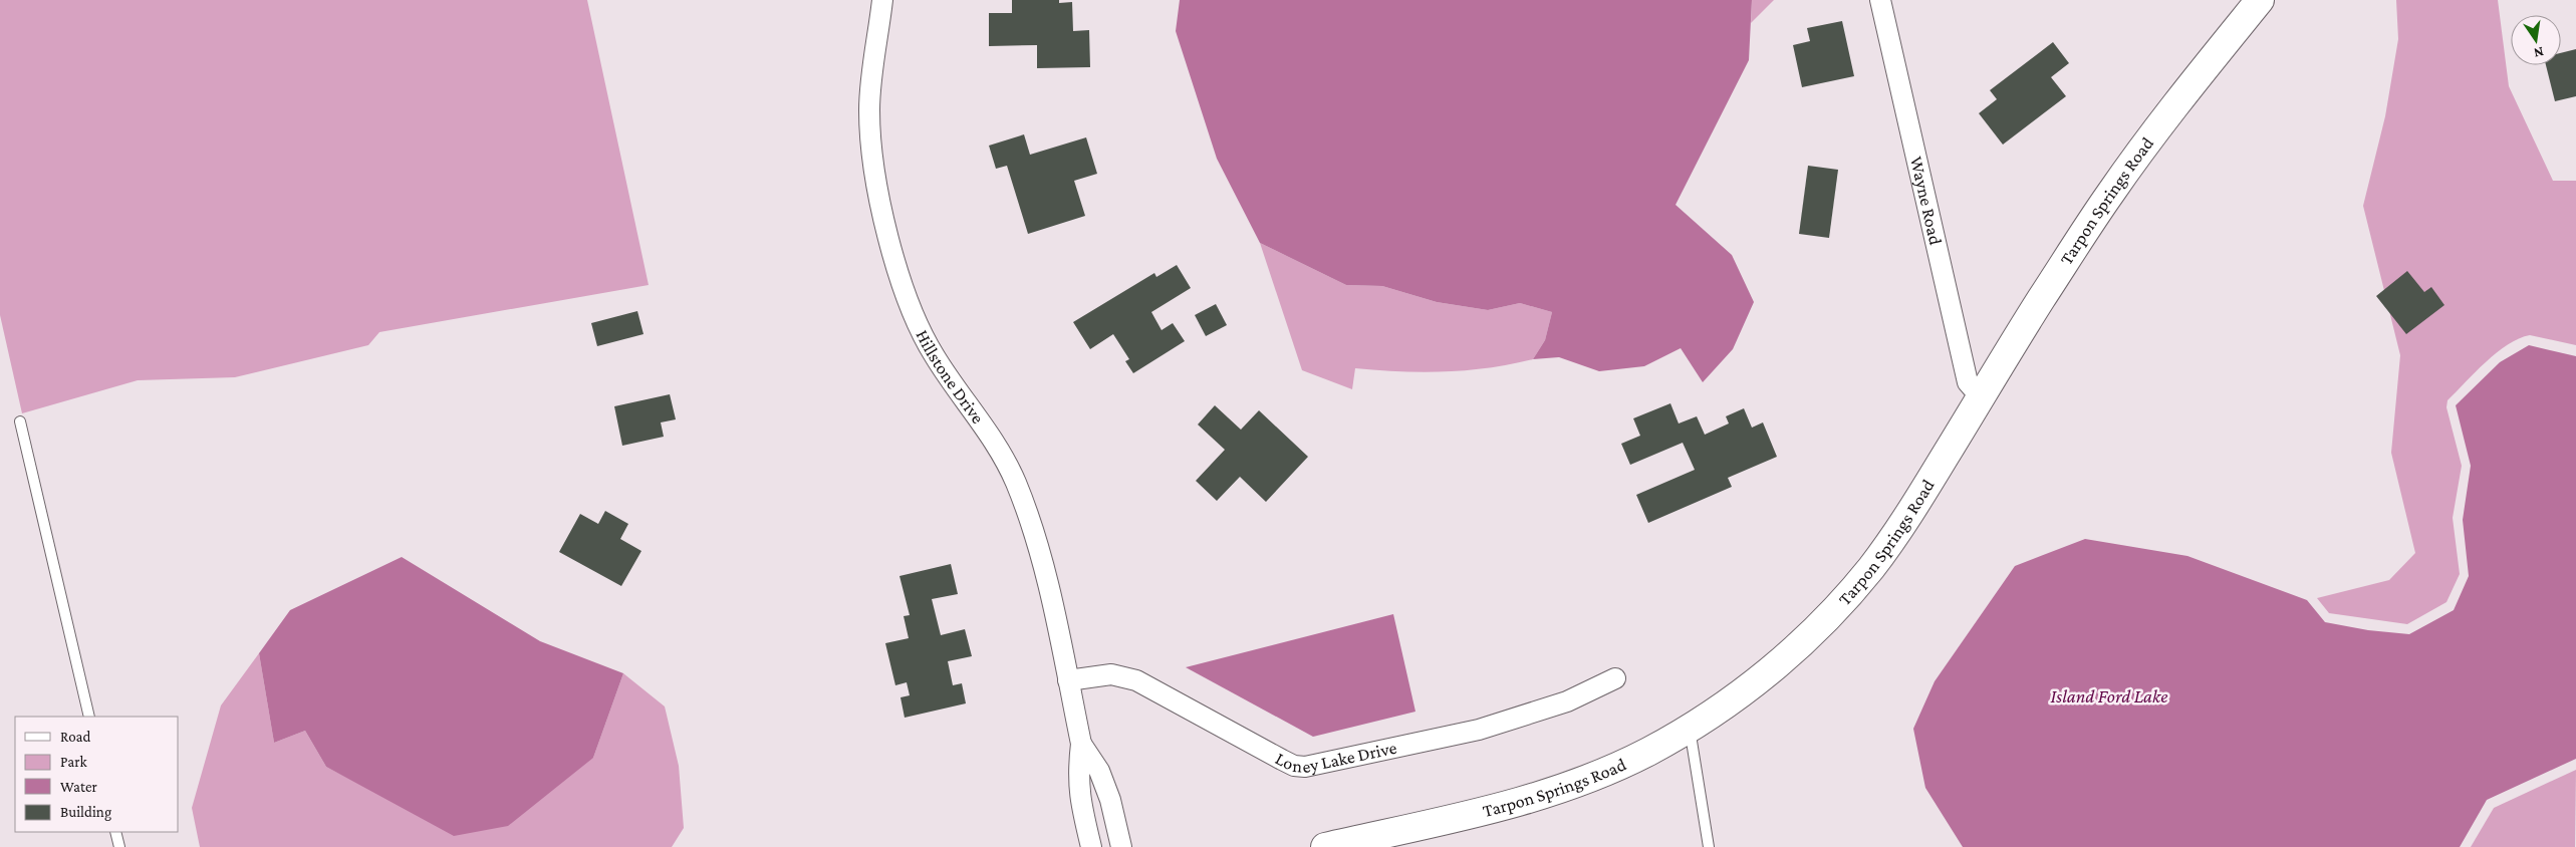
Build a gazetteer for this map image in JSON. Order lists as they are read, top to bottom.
{
  "streets": {
    "main road": ["Tarpon Springs Road"],
    "street": ["Wayne Road", "Hillstone Drive", "Loney Lake Drive"]
  },
  "crossings": [
    ["Wayne Road", "Tarpon Springs Road"],
    ["Hillstone Drive", "Loney Lake Drive"]
  ],
  "water": ["Island Ford Lake"],
  "legend": [
    "Road",
    "Park",
    "Water",
    "Building"
  ],
  "north": "bottom"
}
